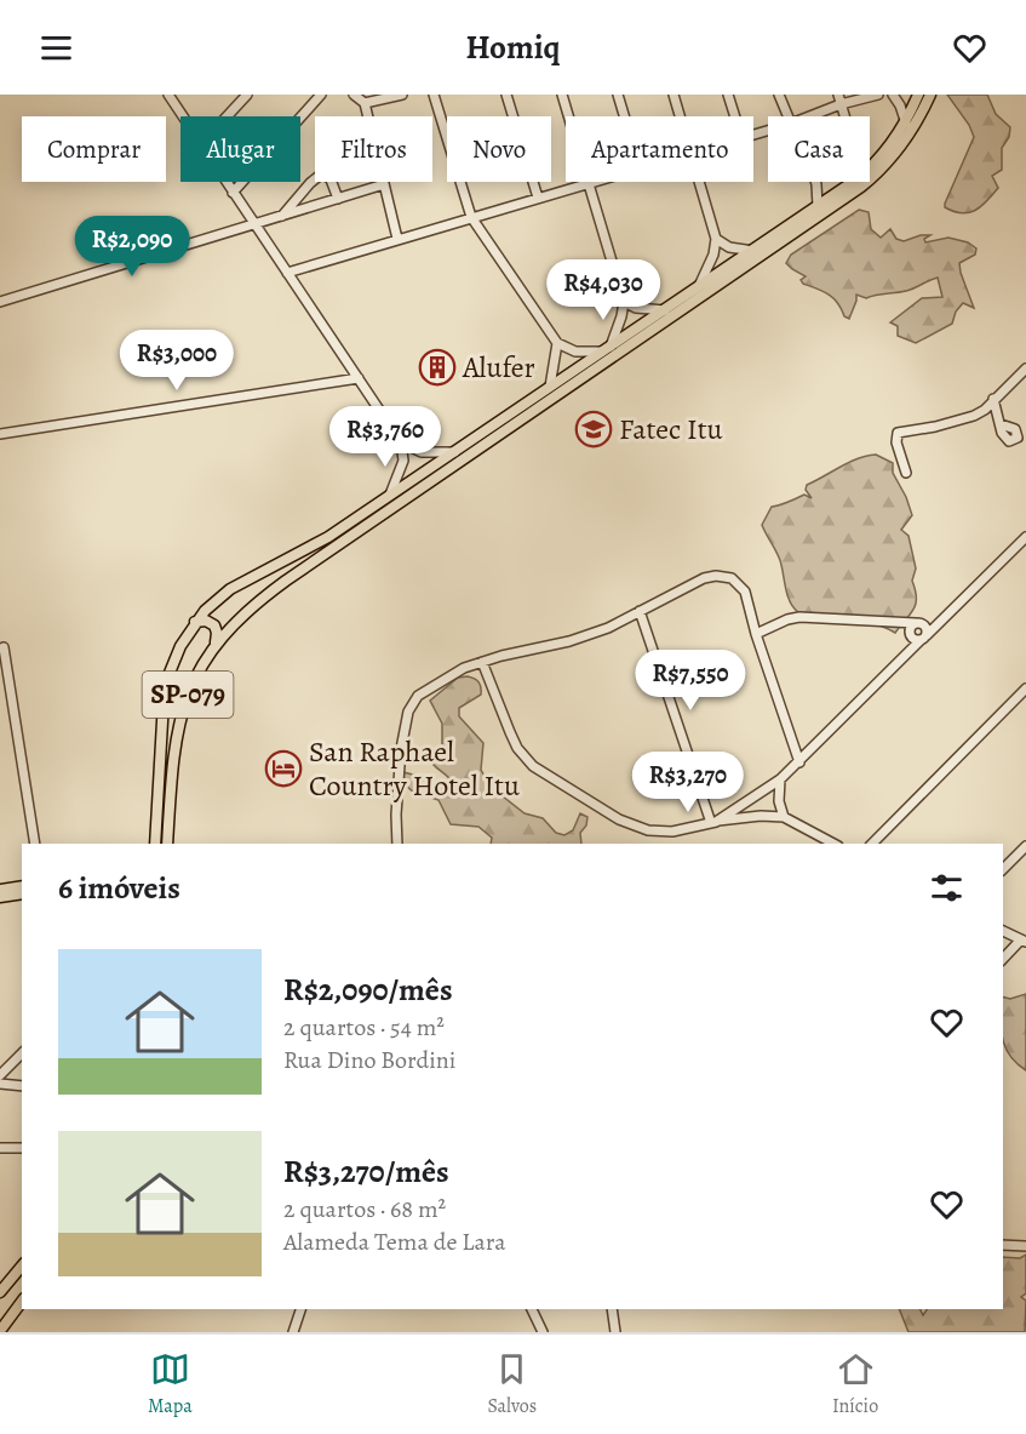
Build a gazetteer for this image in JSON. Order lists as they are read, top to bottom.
{
  "streets": {
    "main road": ["SP-079"]
  },
  "places": {
    "building": ["Alufer"],
    "school or university": ["Fatec Itu"],
    "hotel": ["San Raphael Country Hotel Itu"]
  },
  "page": {
    "header": "Homiq",
    "chip": [
      "Comprar",
      "Alugar",
      "Filtros",
      "Novo",
      "Apartamento",
      "Casa"
    ],
    "price": [
      "R$2,090",
      "R$4,030",
      "R$3,000",
      "R$3,760",
      "R$7,550",
      "R$3,270"
    ],
    "heading": "6 imóveis",
    "list": [
      {
        "name": "R$2,090/mês",
        "note": "2 quartos · 54 m² · Rua Dino Bordini"
      },
      {
        "name": "R$3,270/mês",
        "note": "2 quartos · 68 m² · Alameda Tema de Lara"
      }
    ],
    "tabs": ["Mapa", "Salvos", "Início"]
  }
}
